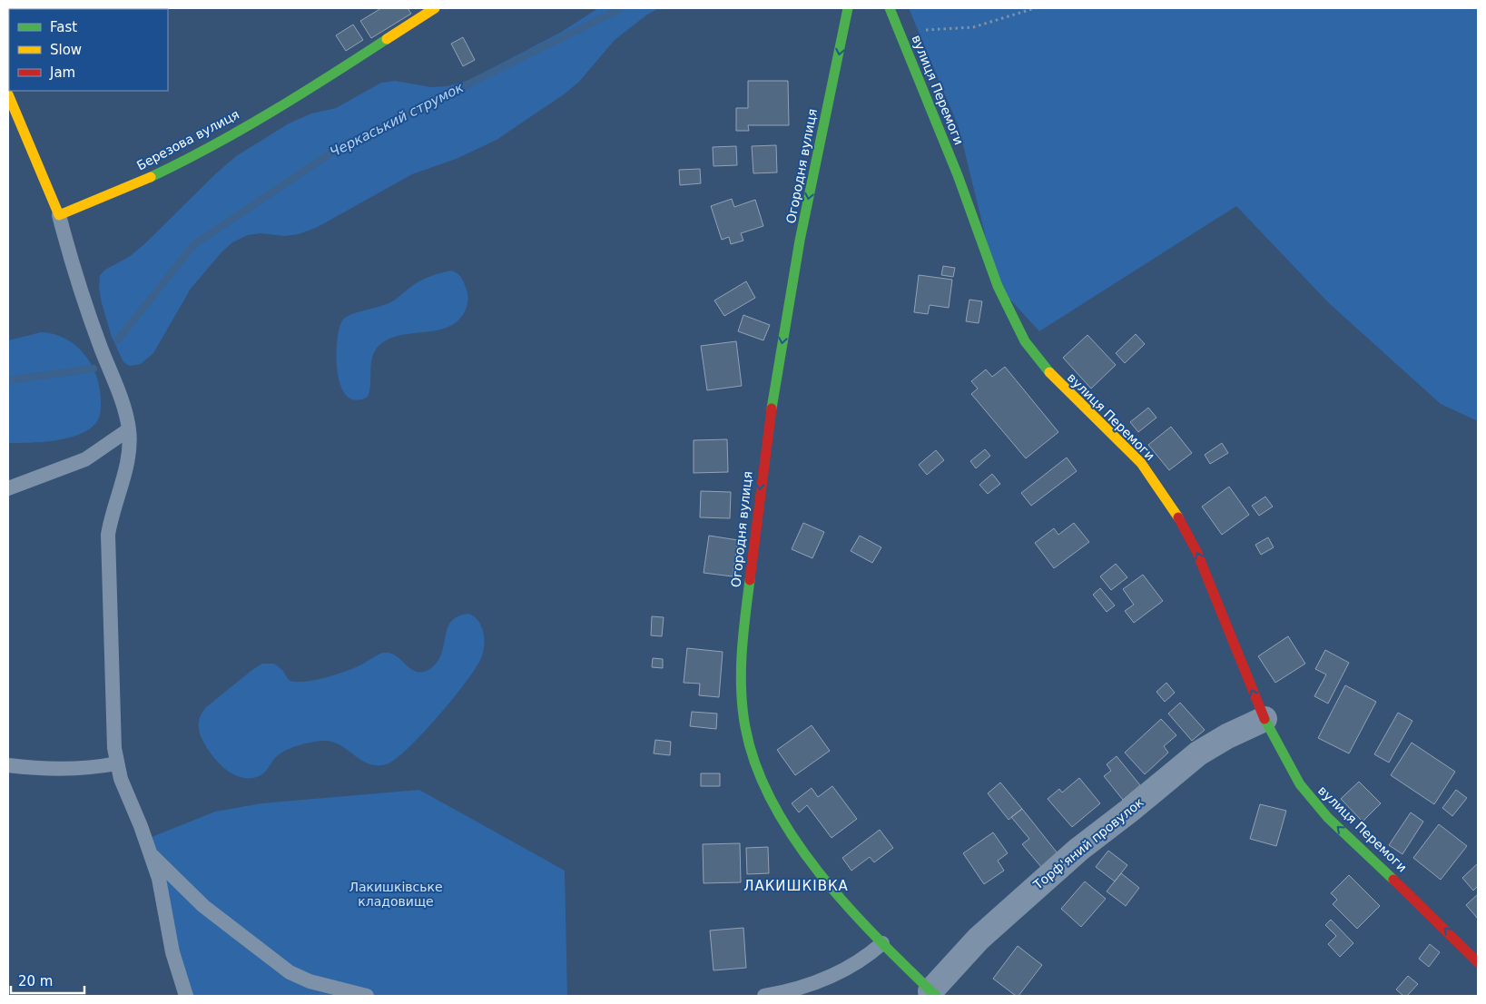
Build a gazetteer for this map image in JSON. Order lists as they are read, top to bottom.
{
  "streets": {
    "street": [
      "вулиця Перемоги",
      "Березова вулиця",
      "Огородня вулиця",
      "Торф'яний провулок"
    ]
  },
  "crossings": [
    ["вулиця Перемоги", "Торф'яний провулок"],
    ["Огородня вулиця", "Торф'яний провулок"]
  ],
  "one_way": ["вулиця Перемоги", "Огородня вулиця"],
  "districts": ["ЛАКИШКІВКА"],
  "water": ["Черкаський струмок"],
  "parks": ["Лакишківське кладовище"],
  "legend": ["Fast", "Slow", "Jam"],
  "scale_bar": "20 m"
}
